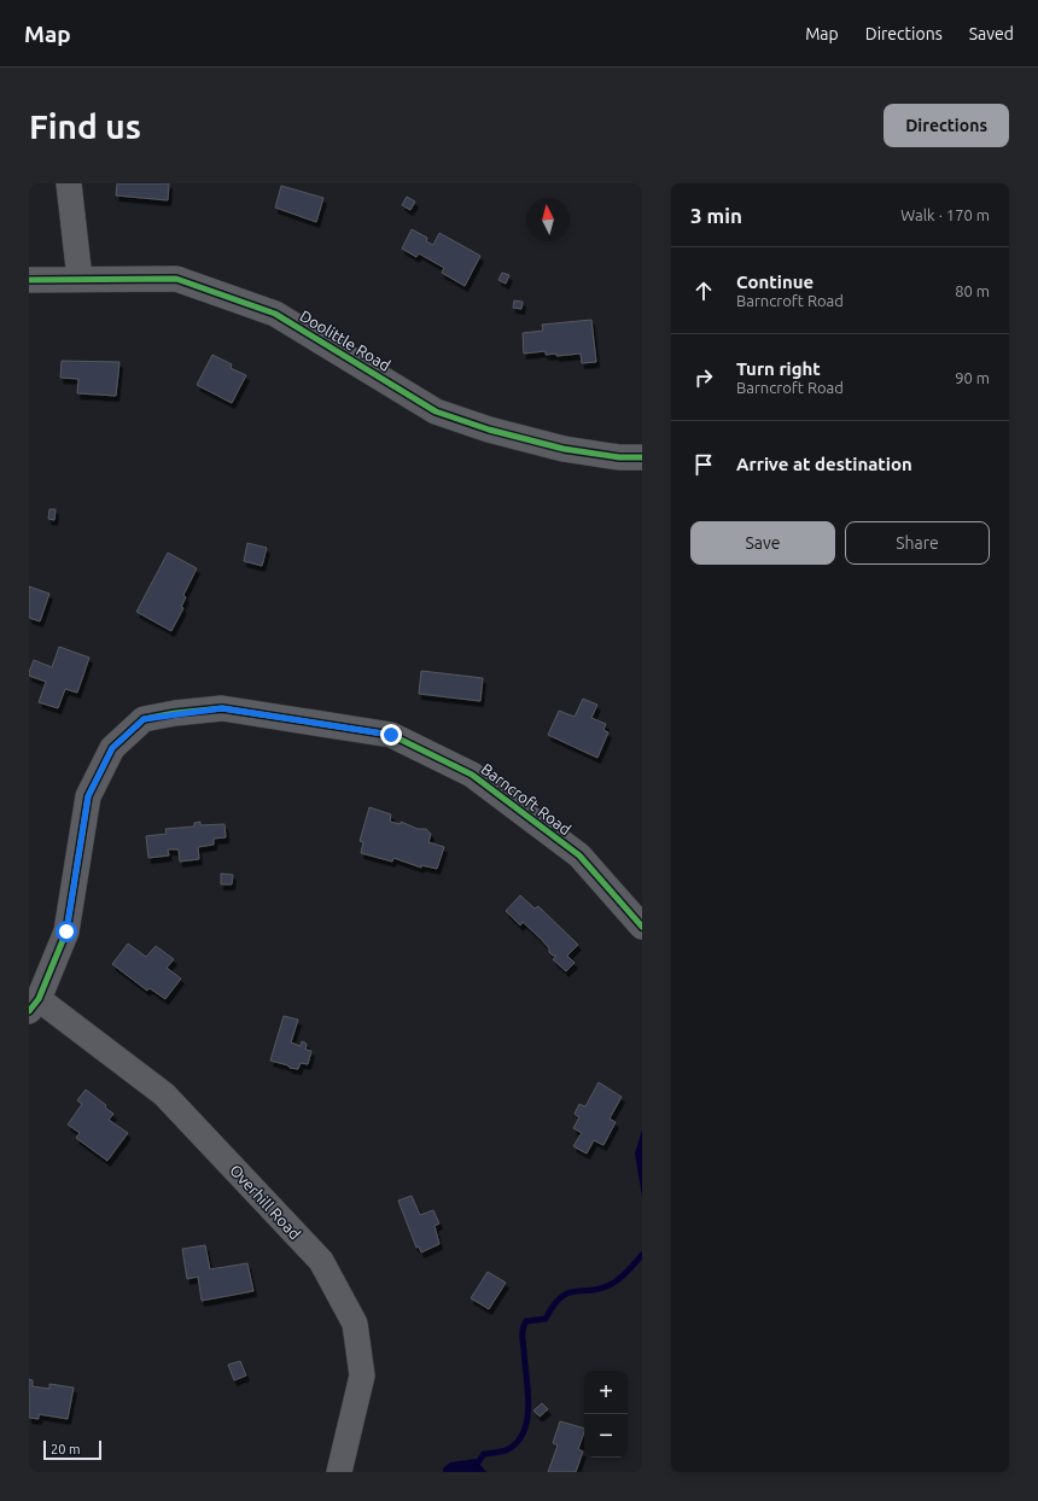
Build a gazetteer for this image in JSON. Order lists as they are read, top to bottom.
{
  "streets": {
    "street": ["Doolittle Road", "Barncroft Road", "Overhill Road"]
  },
  "crossings": [
    ["Barncroft Road", "Overhill Road"]
  ],
  "scale_bar": "20 m",
  "north": "top",
  "page": {
    "header": "Map",
    "nav": ["Map", "Directions", "Saved"],
    "buttons": [
      "Directions",
      ["Save", "Share"]
    ],
    "title": "Find us",
    "heading": ["3 min", "Walk · 170 m"],
    "list": [
      ["Continue", "Barncroft Road", "80 m"],
      ["Turn right", "Barncroft Road", "90 m"],
      "Arrive at destination"
    ],
    "map_buttons": ["+", "−"],
    "scale": "20 m"
  }
}
